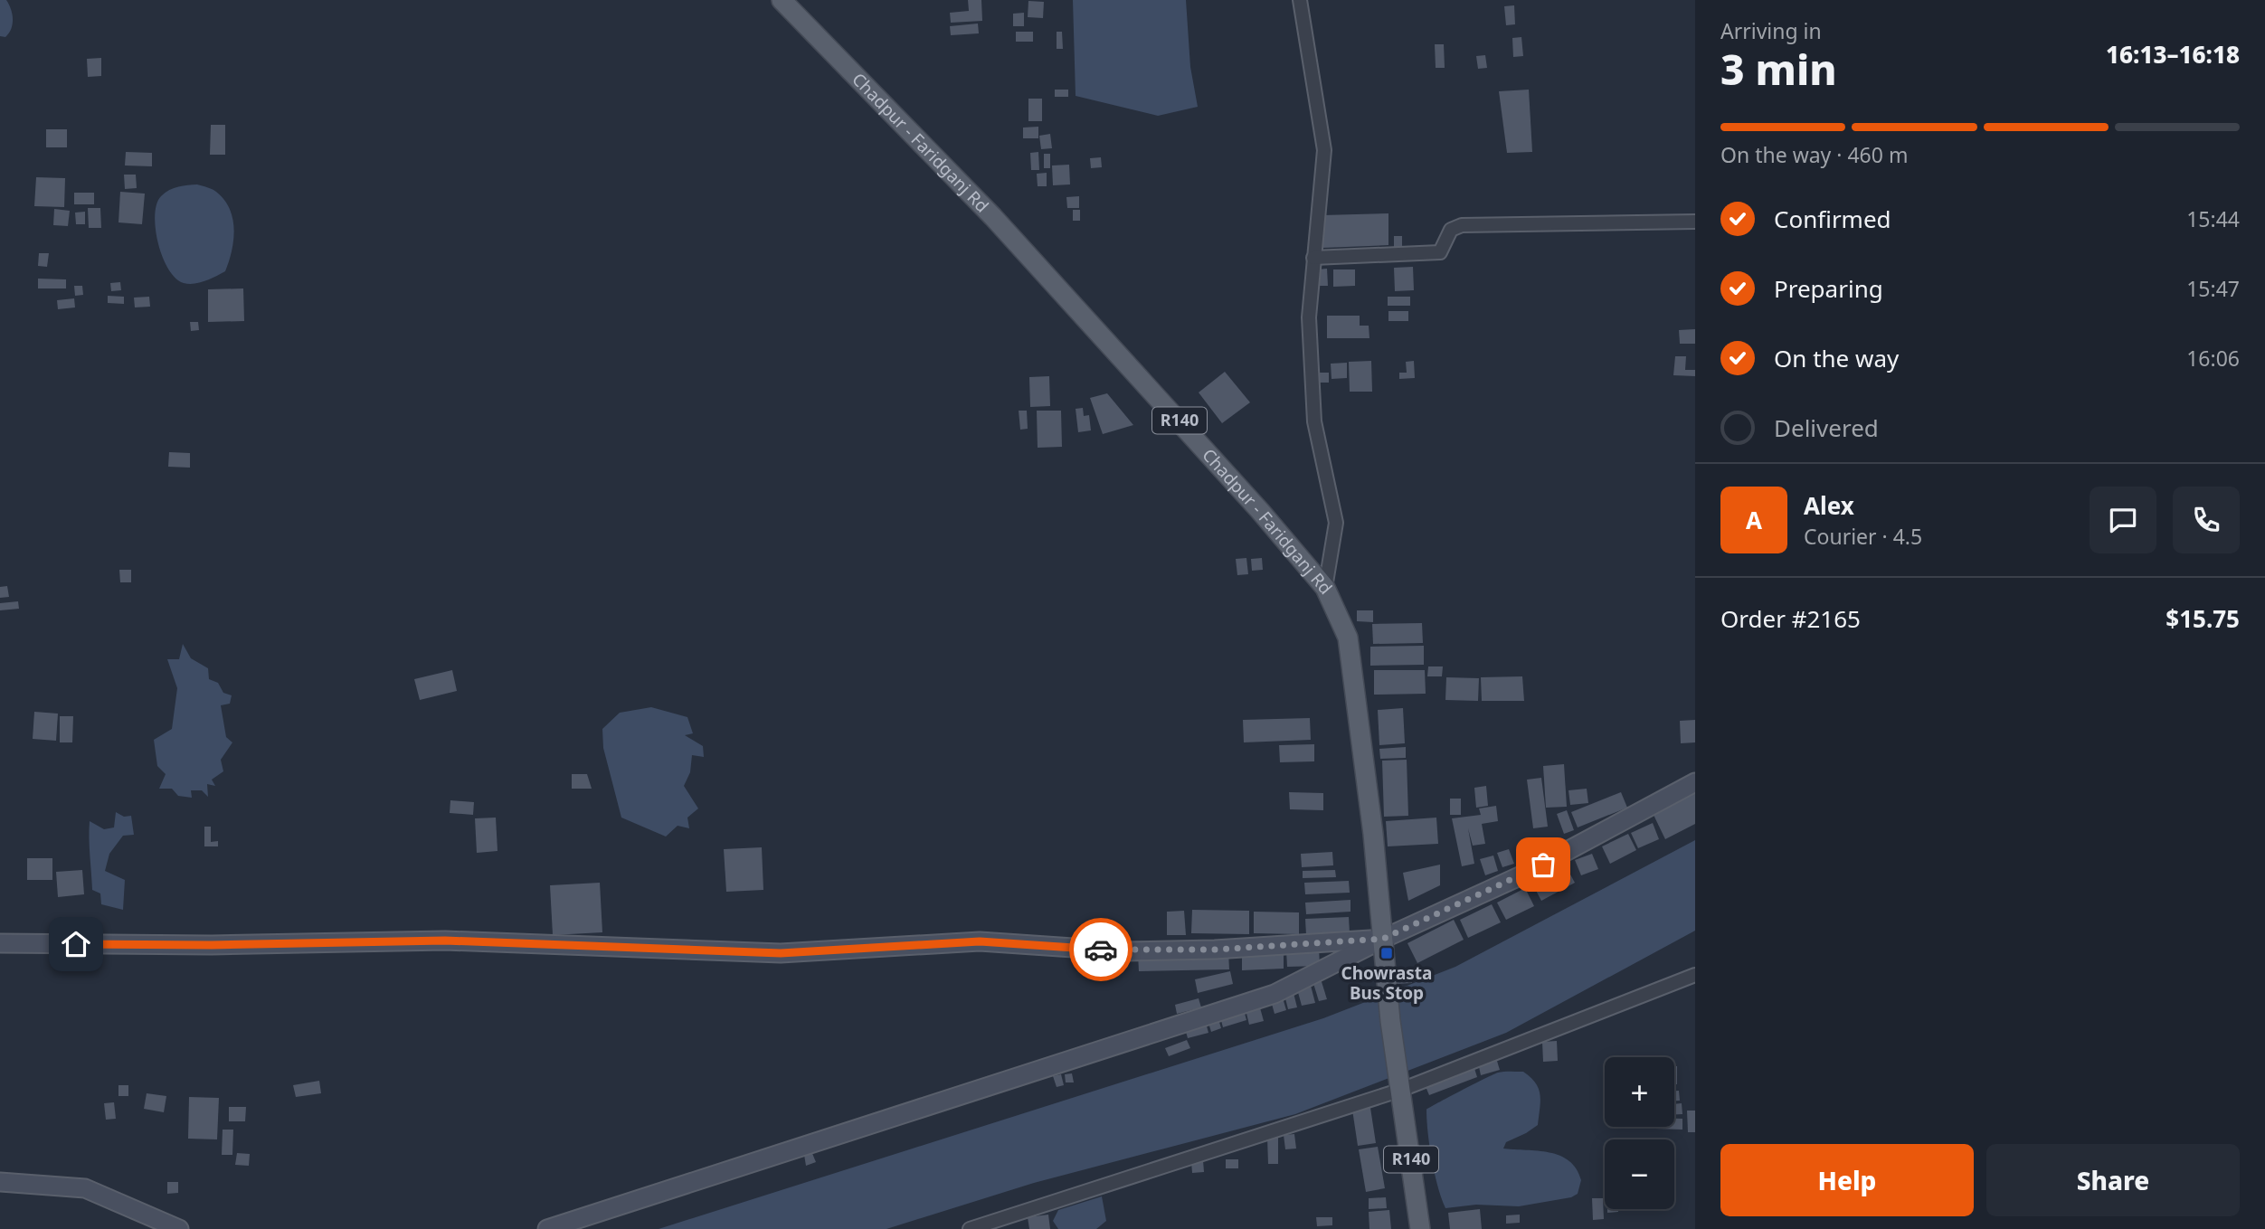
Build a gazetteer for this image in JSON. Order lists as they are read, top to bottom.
{
  "streets": {
    "main road": ["Chadpur - Faridganj Rd", "R140"]
  },
  "crossings": [
    ["Chadpur - Faridganj Rd", "R140"]
  ],
  "places": {
    "transit": ["Chowrasta Bus Stop"]
  },
  "page": {
    "heading": ["3 min", "Arriving in", "16:13–16:18"],
    "panel": [
      "Alex",
      "Courier · 4.5",
      "Order #2165",
      "$15.75"
    ],
    "bar": "On the way · 460 m",
    "list": [
      ["Confirmed", "15:44"],
      ["Preparing", "15:47"],
      ["On the way", "16:06"],
      "Delivered"
    ],
    "round": "A",
    "map_buttons": ["+", "−"],
    "buttons": ["Help", "Share"]
  }
}
